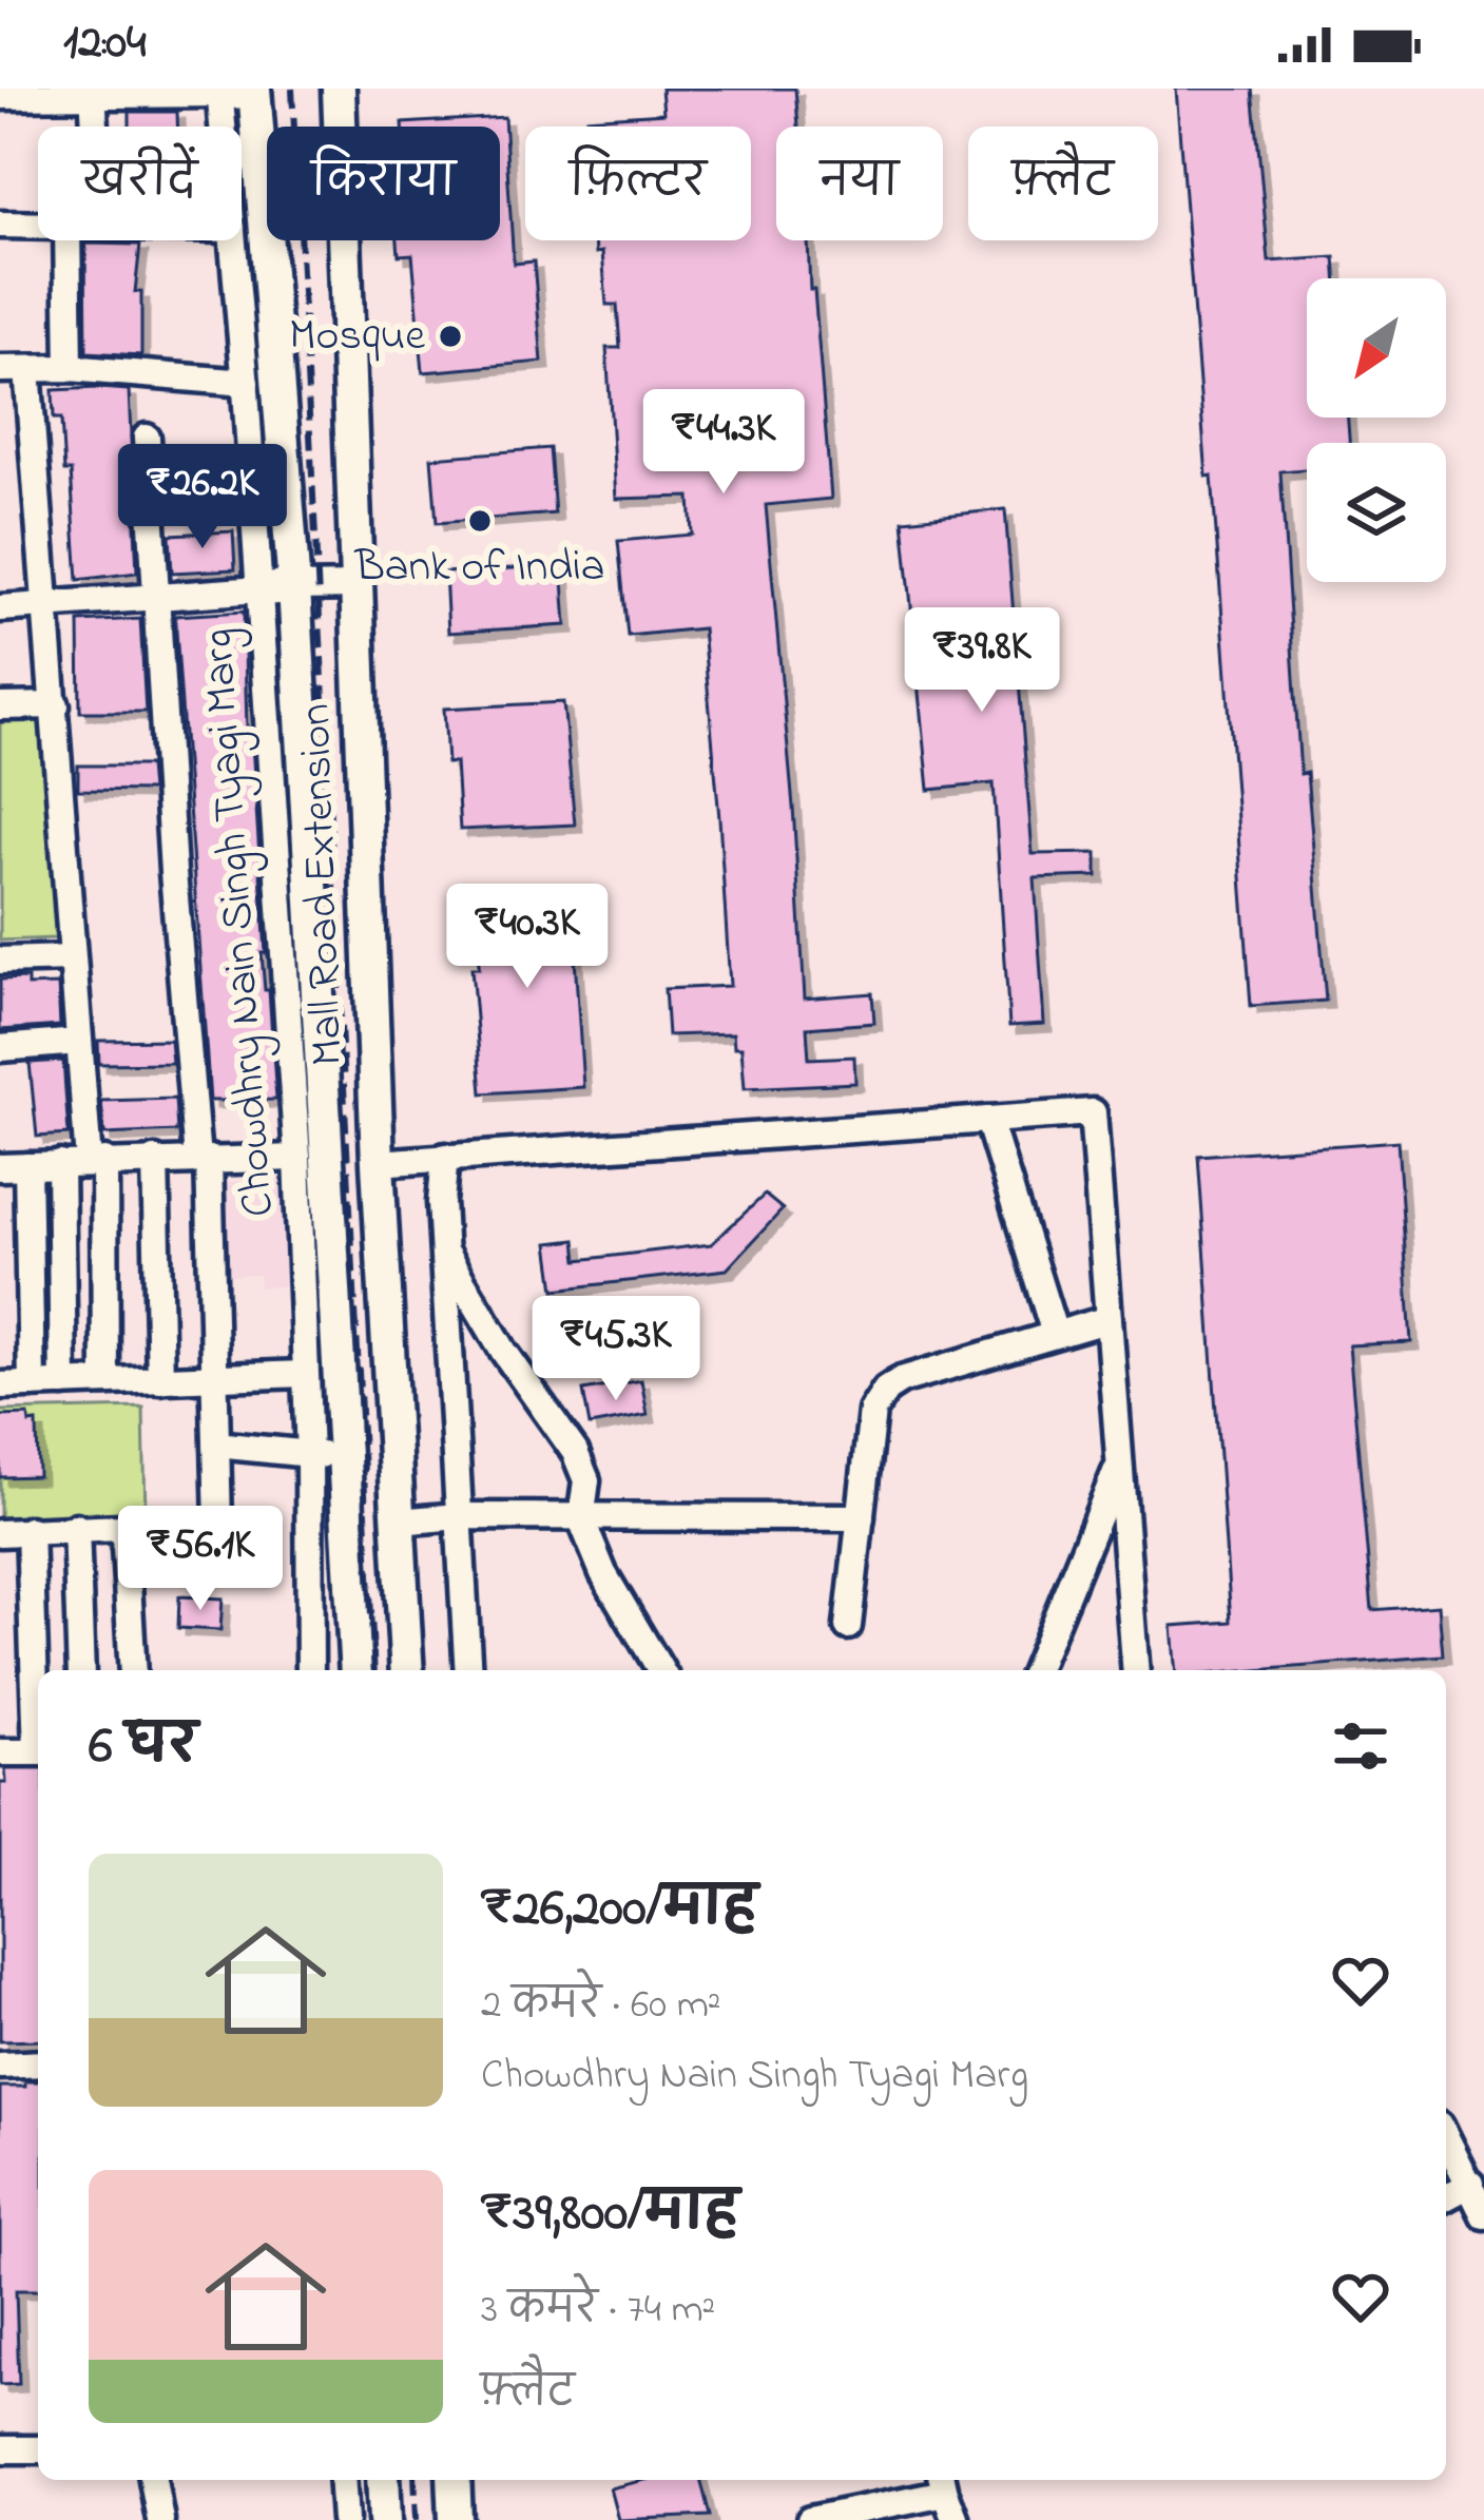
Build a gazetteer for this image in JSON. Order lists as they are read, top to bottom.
{
  "streets": {
    "main road": ["Mall Road Extension"],
    "street": ["Chowdhry Nain Singh Tyagi Marg"]
  },
  "places": ["Mosque", "Bank of India"],
  "north": "bottom left",
  "page": {
    "status": "12:04",
    "chip": [
      "खरीदें",
      "किराया",
      "फ़िल्टर",
      "नया",
      "फ़्लैट"
    ],
    "price": [
      "₹44.3K",
      "₹26.2K",
      "₹39.8K",
      "₹40.3K",
      "₹45.3K",
      "₹56.1K"
    ],
    "heading": "6 घर",
    "list": [
      {
        "name": "₹26,200/माह",
        "note": "2 कमरे · 60 m² · Chowdhry Nain Singh Tyagi Marg"
      },
      {
        "name": "₹39,800/माह",
        "note": "3 कमरे · 74 m² · फ़्लैट"
      }
    ]
  }
}
